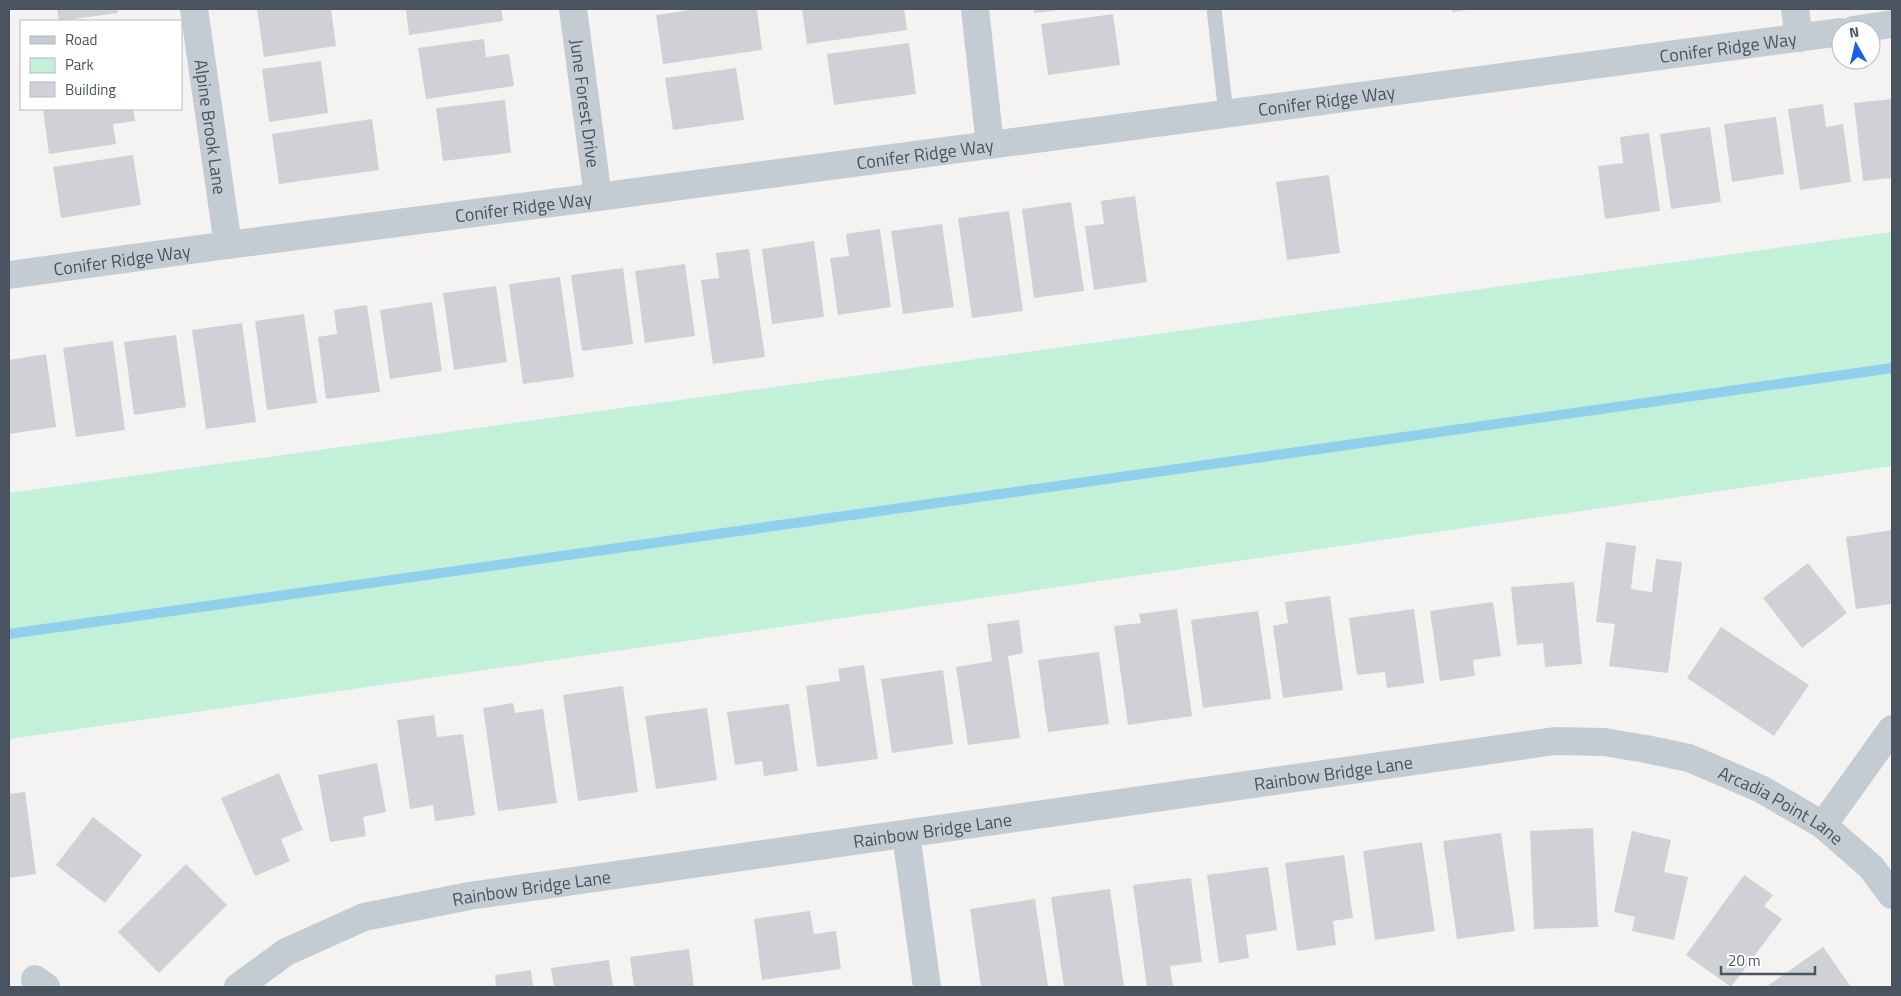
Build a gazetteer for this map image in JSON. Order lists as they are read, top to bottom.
{
  "streets": {
    "street": [
      "Conifer Ridge Way",
      "June Forest Drive",
      "Alpine Brook Lane",
      "Rainbow Bridge Lane",
      "Arcadia Point Lane"
    ]
  },
  "crossings": [
    ["Conifer Ridge Way", "June Forest Drive"],
    ["Conifer Ridge Way", "Alpine Brook Lane"],
    ["Rainbow Bridge Lane", "Arcadia Point Lane"]
  ],
  "legend": ["Road", "Park", "Building"],
  "scale_bar": "20 m",
  "north": "top"
}
